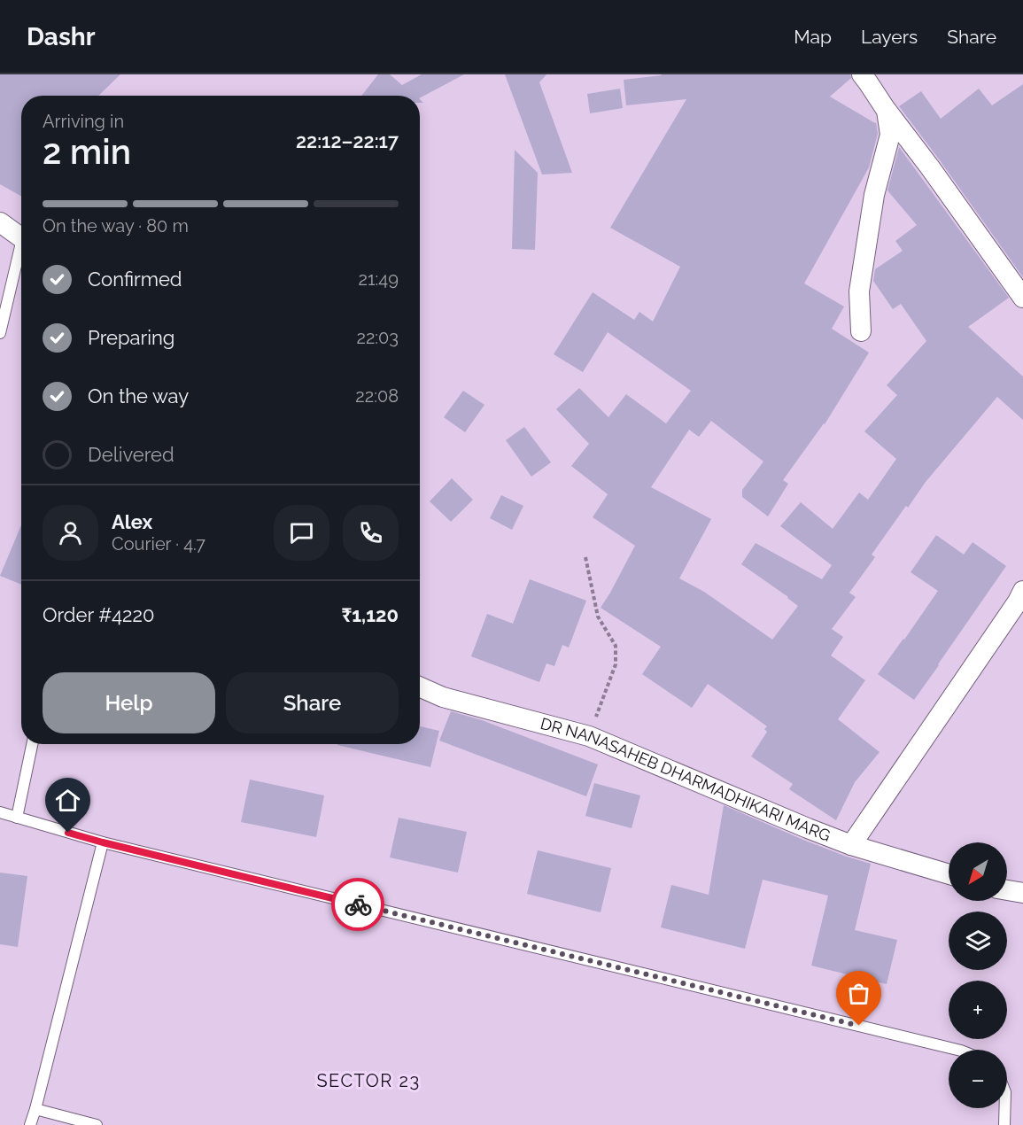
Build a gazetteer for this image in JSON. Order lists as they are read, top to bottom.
{
  "streets": {
    "street": ["DR NANASAHEB DHARMADHIKARI MARG"]
  },
  "districts": ["SECTOR 23"],
  "north": "bottom left",
  "page": {
    "header": "Dashr",
    "nav": ["Map", "Layers", "Share"],
    "heading": ["2 min", "Arriving in", "22:12–22:17"],
    "panel": [
      "Alex",
      "Courier · 4.7",
      "Order #4220",
      "₹1,120"
    ],
    "bar": "On the way · 80 m",
    "list": [
      ["Confirmed", "21:49"],
      ["Preparing", "22:03"],
      ["On the way", "22:08"],
      "Delivered"
    ],
    "buttons": ["Help", "Share"],
    "map_buttons": ["+", "−"]
  }
}
